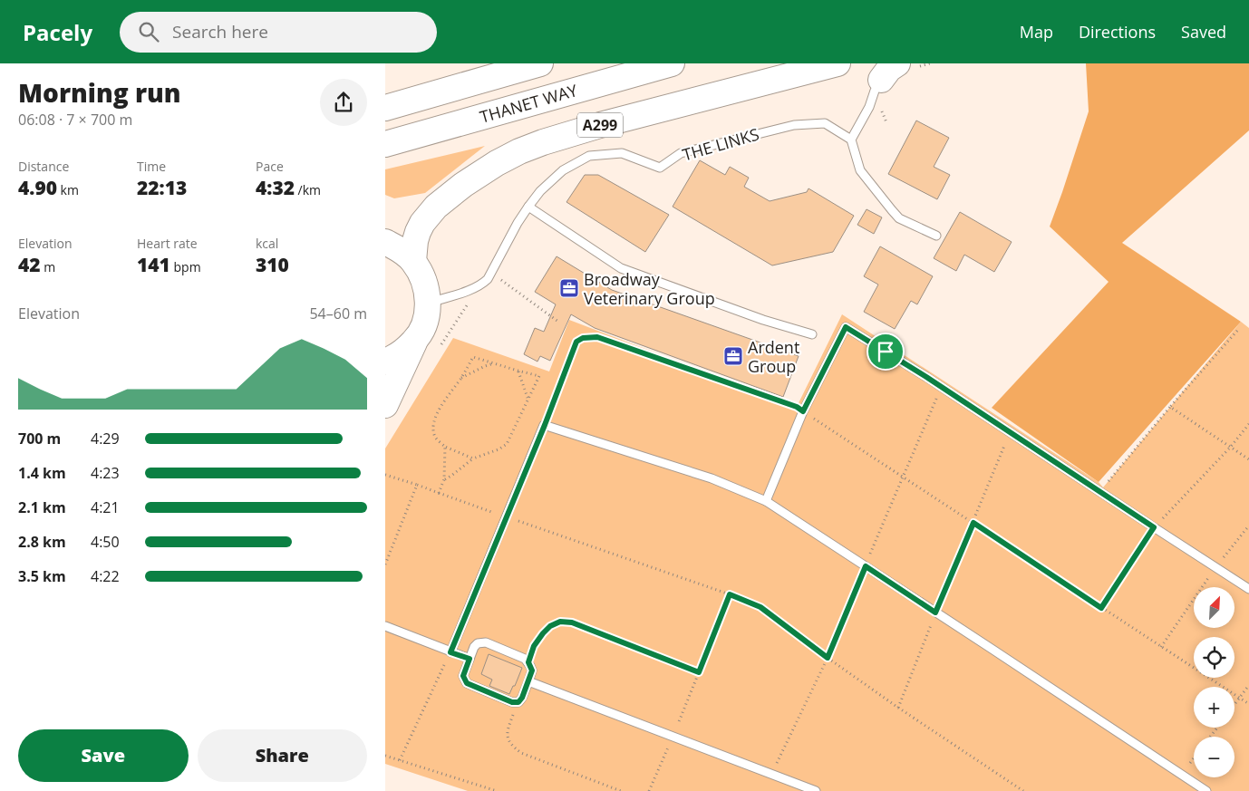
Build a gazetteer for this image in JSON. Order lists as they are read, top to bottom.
{
  "streets": {
    "main road": ["THANET WAY", "A299"],
    "lane": ["THE LINKS"]
  },
  "places": {
    "office": ["Broadway Veterinary Group", "Ardent Group"]
  },
  "north": "top right",
  "page": {
    "header": "Pacely",
    "search": "Search here",
    "nav": ["Map", "Directions", "Saved"],
    "heading": ["Morning run", "06:08 · 7 × 700 m"],
    "stats": [
      ["Distance", "4.90 km"],
      ["Time", "22:13"],
      ["Pace", "4:32 /km"],
      ["Elevation", "42 m"],
      ["Heart rate", "141 bpm"],
      ["kcal", "310"]
    ],
    "chart": ["Elevation", "54–60 m"],
    "list": [
      {
        "name": "700 m",
        "note": "4:29"
      },
      {
        "name": "1.4 km",
        "note": "4:23"
      },
      {
        "name": "2.1 km",
        "note": "4:21"
      },
      {
        "name": "2.8 km",
        "note": "4:50"
      },
      {
        "name": "3.5 km",
        "note": "4:22"
      }
    ],
    "map_buttons": ["+", "−"],
    "buttons": ["Save", "Share"]
  }
}
